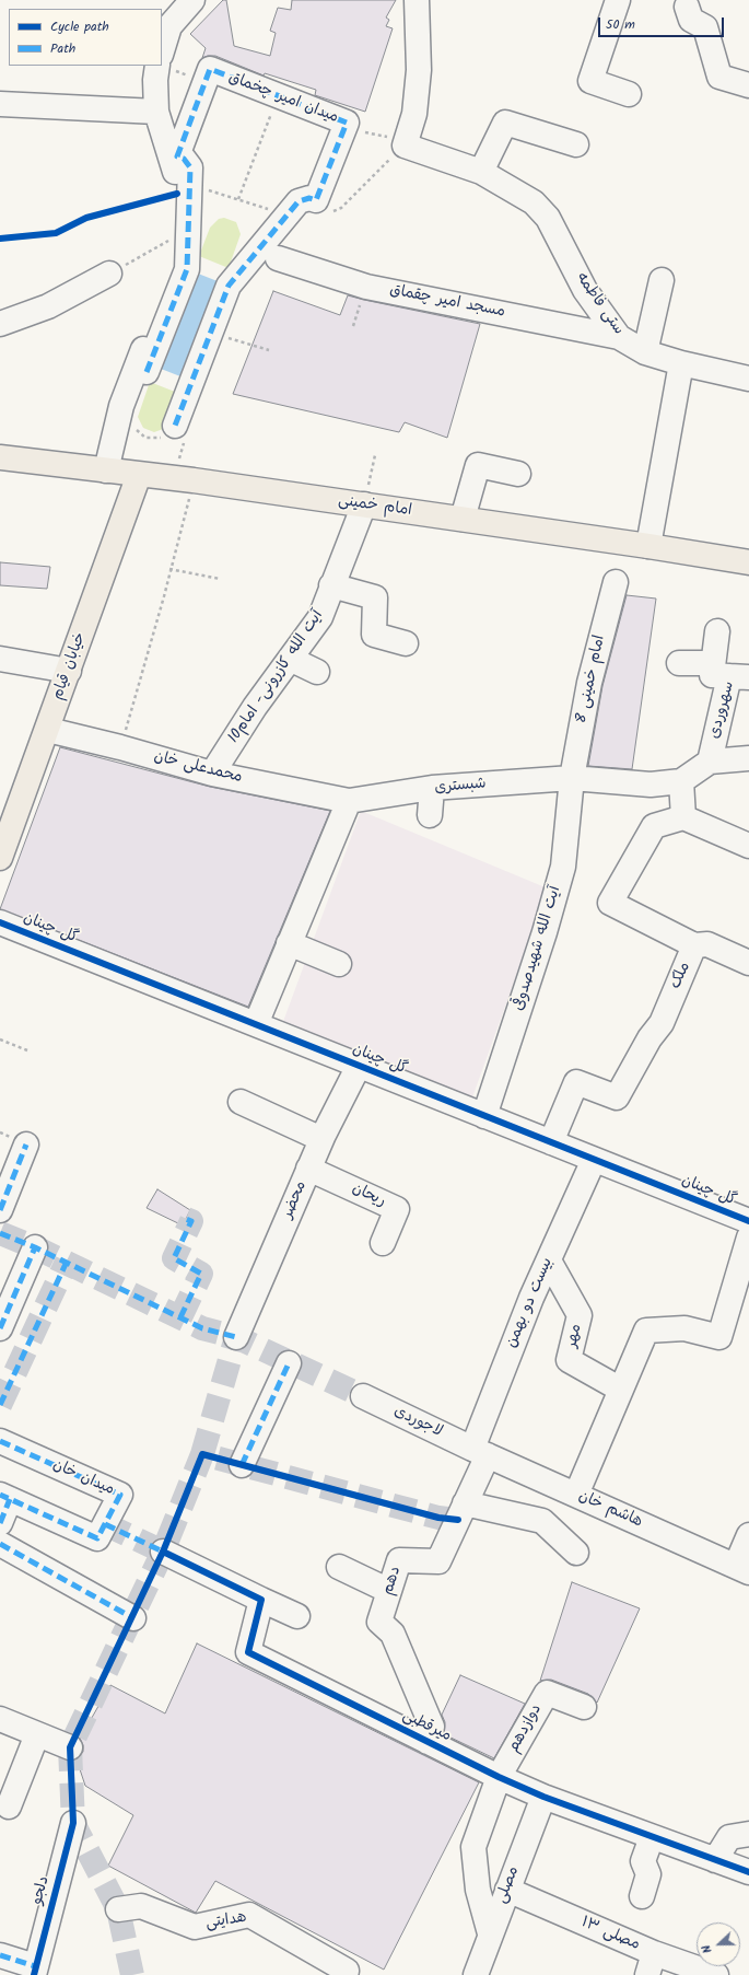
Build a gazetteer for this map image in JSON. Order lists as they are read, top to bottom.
{
  "streets": {
    "main road": ["امام خمینی", "خیابان قیام"],
    "street": [
      "میدان امیر چخماق",
      "مسجد امیر چقماق",
      "ستی فاطمه",
      "آیت الله کازرونی- امام10",
      "امام خمینی 8",
      "سهروردی",
      "محمدعلی خان",
      "شبستری",
      "گل چینان",
      "آیت الله شهیدصدوقی",
      "ملک",
      "ریحان",
      "محضر",
      "بیست دو بهمن",
      "مهر",
      "لاجوردی",
      "میدان خان",
      "هاشم خان",
      "دهم",
      "میرقطبی",
      "دوازدهم",
      "مصلی",
      "دلجو",
      "هدایتی",
      "مصلی ۱۳"
    ]
  },
  "crossings": [
    ["مسجد امیر چقماق", "ستی فاطمه"],
    ["امام خمینی", "خیابان قیام"],
    ["امام خمینی", "آیت الله کازرونی- امام10"],
    ["خیابان قیام", "محمدعلی خان"],
    ["آیت الله کازرونی- امام10", "محمدعلی خان"],
    ["امام خمینی 8", "شبستری"],
    ["امام خمینی 8", "آیت الله شهیدصدوقی"],
    ["محمدعلی خان", "شبستری"],
    ["شبستری", "آیت الله شهیدصدوقی"],
    ["گل چینان", "آیت الله شهیدصدوقی"],
    ["گل چینان", "ملک"],
    ["گل چینان", "محضر"],
    ["گل چینان", "بیست دو بهمن"],
    ["ریحان", "محضر"],
    ["بیست دو بهمن", "مهر"],
    ["بیست دو بهمن", "لاجوردی"],
    ["بیست دو بهمن", "هاشم خان"],
    ["بیست دو بهمن", "دهم"],
    ["لاجوردی", "هاشم خان"],
    ["لاجوردی", "دهم"],
    ["هاشم خان", "دهم"],
    ["دهم", "میرقطبی"],
    ["میرقطبی", "دوازدهم"],
    ["میرقطبی", "مصلی"],
    ["مصلی", "مصلی ۱۳"]
  ],
  "legend": ["Cycle path", "Path"],
  "scale_bar": "50 m",
  "north": "left"
}
